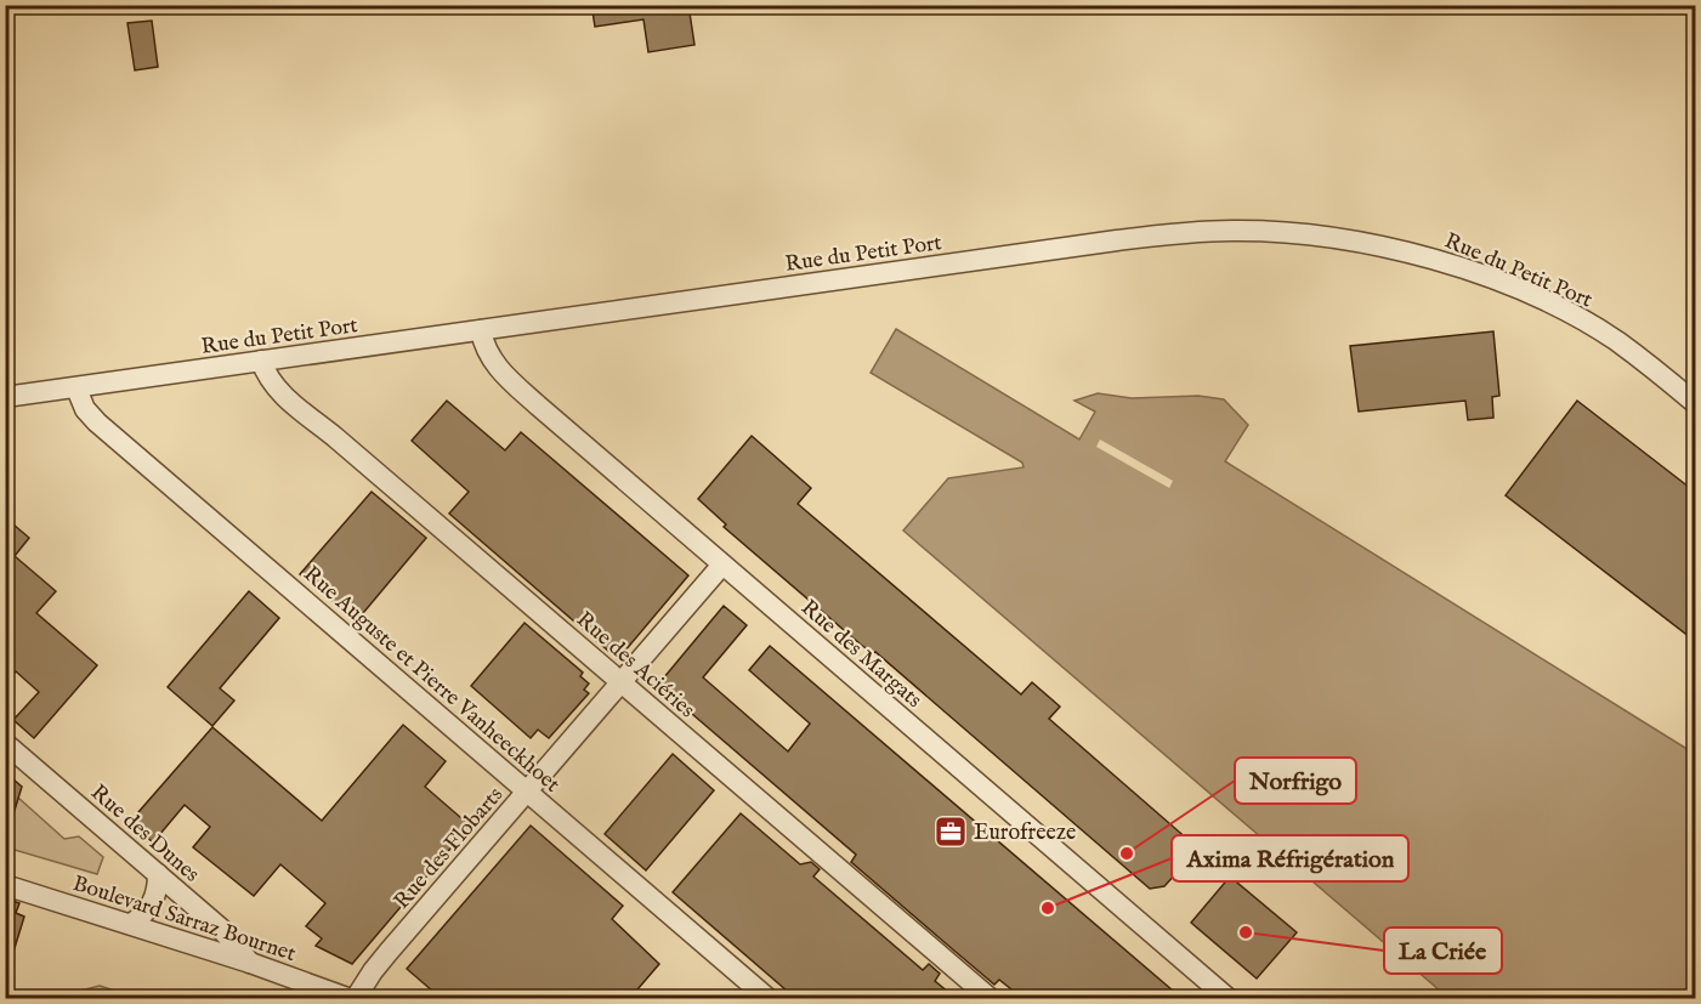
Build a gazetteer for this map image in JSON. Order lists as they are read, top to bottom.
{
  "streets": {
    "street": [
      "Rue du Petit Port",
      "Rue des Margats",
      "Rue des Aciéries",
      "Rue Auguste et Pierre Vanheeckhoet",
      "Rue des Dunes",
      "Rue des Flobarts",
      "Boulevard Sarraz Bournet"
    ]
  },
  "crossings": [
    ["Rue du Petit Port", "Rue des Margats"],
    ["Rue du Petit Port", "Rue des Aciéries"],
    ["Rue du Petit Port", "Rue Auguste et Pierre Vanheeckhoet"],
    ["Rue des Margats", "Rue des Flobarts"],
    ["Rue des Aciéries", "Rue des Flobarts"],
    ["Rue Auguste et Pierre Vanheeckhoet", "Rue des Flobarts"],
    ["Rue des Dunes", "Boulevard Sarraz Bournet"]
  ],
  "places": {
    "office": ["Eurofreeze"],
    "other": ["Norfrigo", "Axima Réfrigération", "La Criée"]
  }
}
